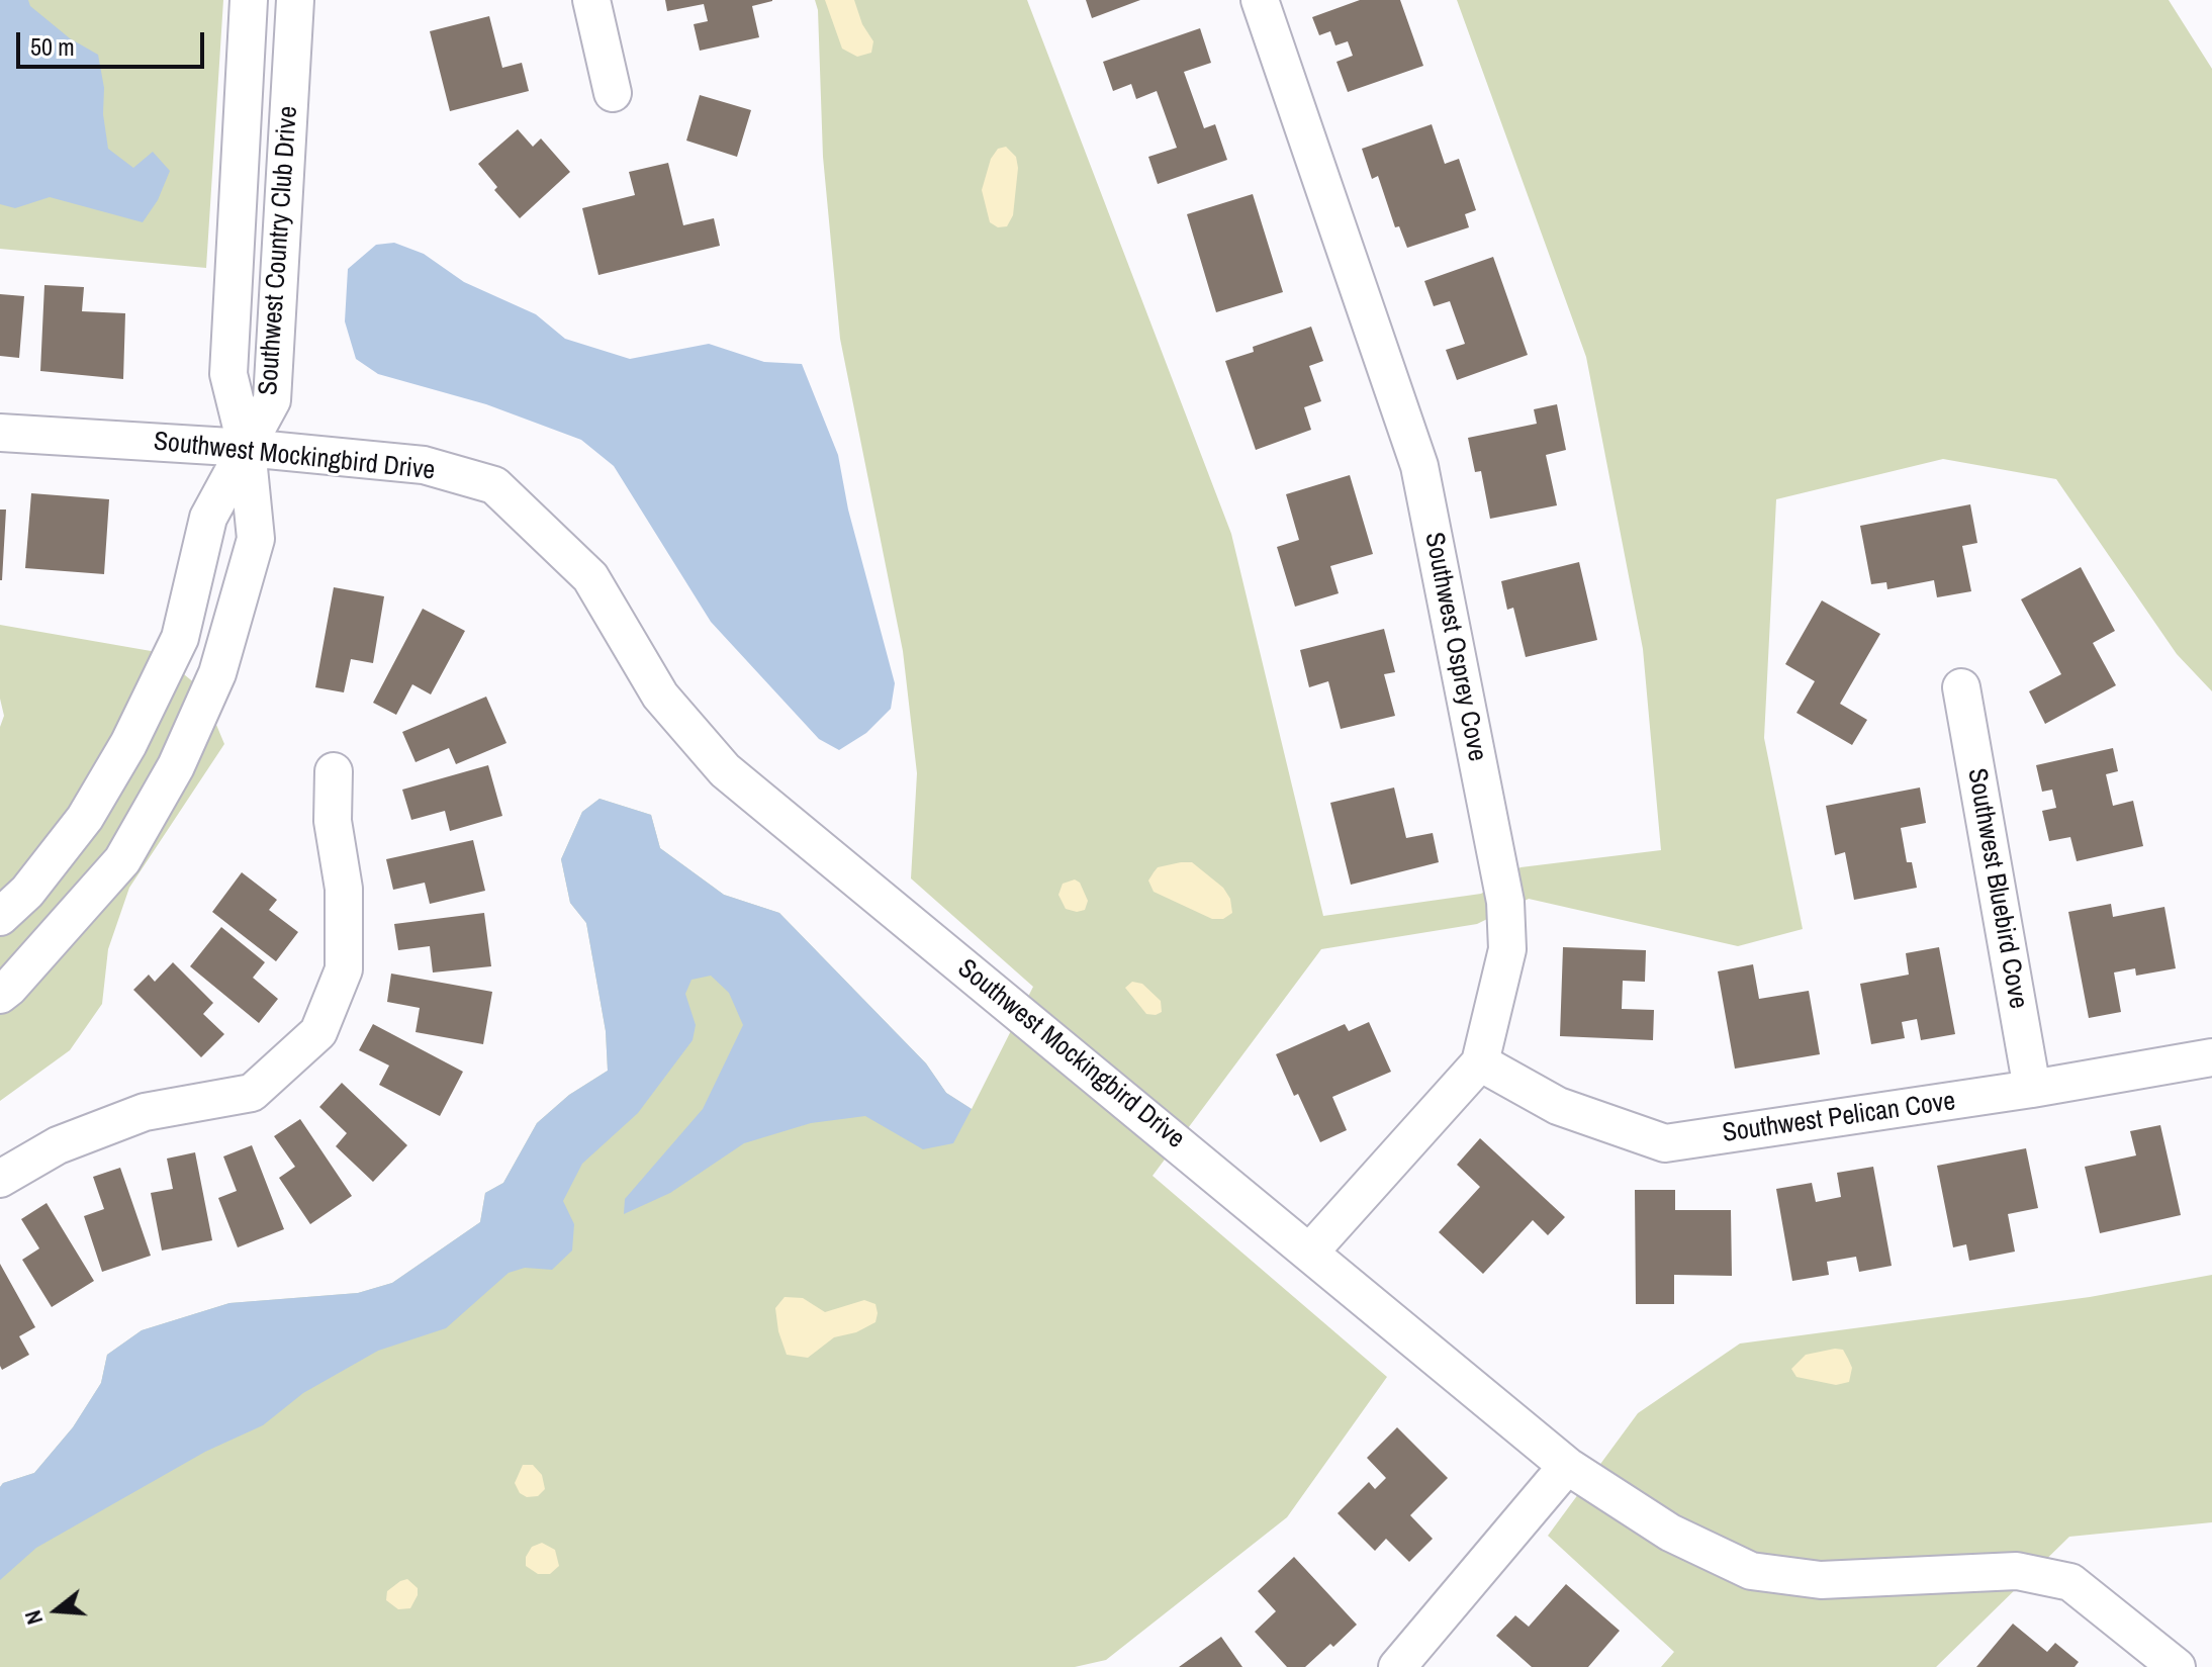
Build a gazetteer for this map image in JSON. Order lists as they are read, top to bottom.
{
  "streets": {
    "street": [
      "Southwest Country Club Drive",
      "Southwest Mockingbird Drive",
      "Southwest Osprey Cove",
      "Southwest Bluebird Cove",
      "Southwest Pelican Cove"
    ]
  },
  "crossings": [
    ["Southwest Country Club Drive", "Southwest Mockingbird Drive"],
    ["Southwest Mockingbird Drive", "Southwest Osprey Cove"],
    ["Southwest Osprey Cove", "Southwest Pelican Cove"],
    ["Southwest Bluebird Cove", "Southwest Pelican Cove"]
  ],
  "scale_bar": "50 m",
  "north": "left"
}
